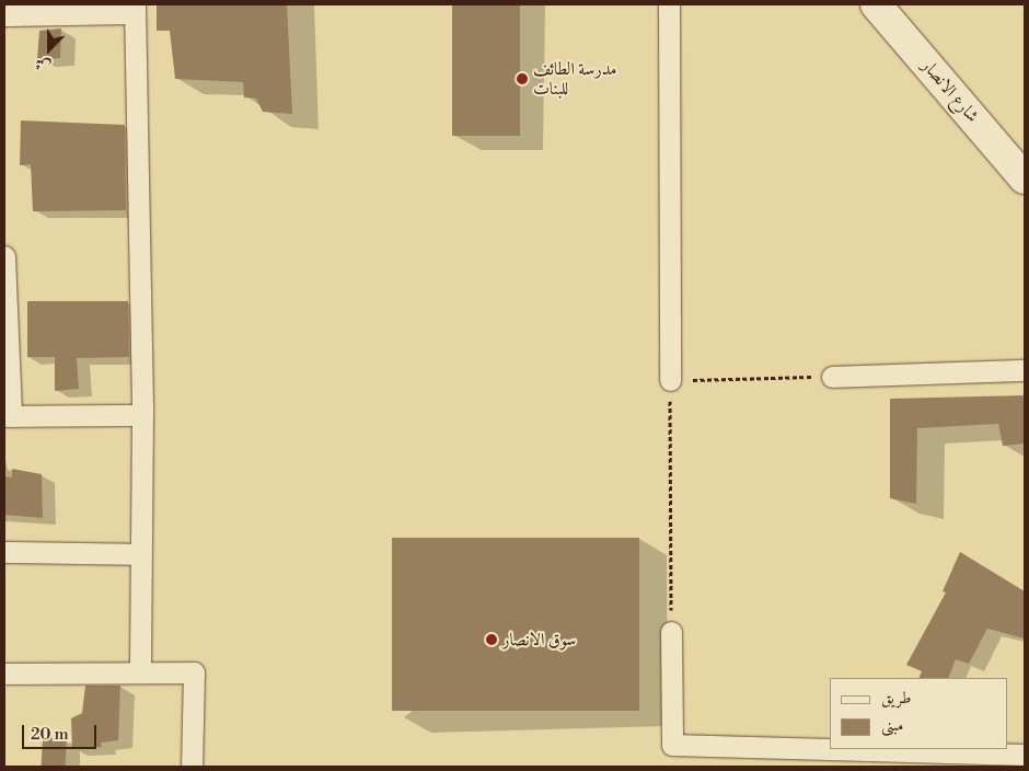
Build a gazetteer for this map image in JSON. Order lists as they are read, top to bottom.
{
  "streets": {
    "street": ["شارع الانصار"]
  },
  "places": ["مدرسة الطائف للبنات", "سوق الانصار"],
  "legend": ["طريق", "مبنى"],
  "scale_bar": "20 m",
  "north": "bottom"
}
